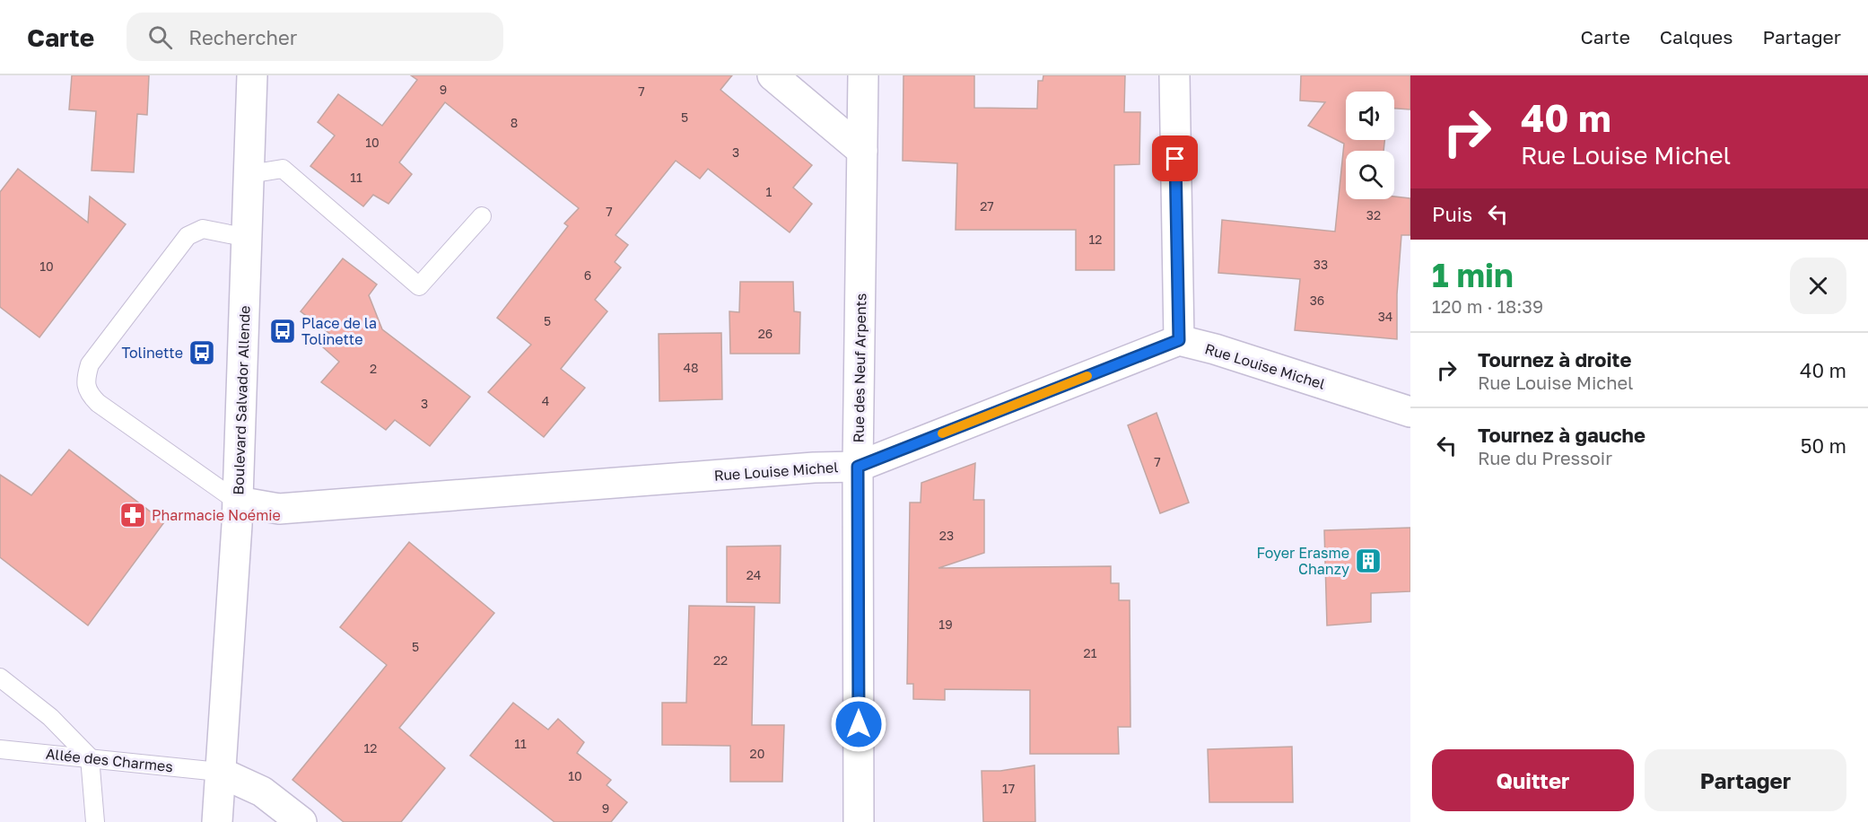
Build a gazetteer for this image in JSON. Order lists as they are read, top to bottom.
{
  "streets": {
    "street": ["Rue Louise Michel", "Rue des Neuf Arpents", "Boulevard Salvador Allende"],
    "lane": ["Allée des Charmes"]
  },
  "crossings": [
    ["Rue Louise Michel", "Rue des Neuf Arpents"],
    ["Rue Louise Michel", "Boulevard Salvador Allende"],
    ["Boulevard Salvador Allende", "Allée des Charmes"]
  ],
  "places": {
    "bus stop": ["Place de la Tolinette", "Tolinette"],
    "pharmacy": ["Pharmacie Noémie"],
    "building": ["Foyer Erasme Chanzy"]
  },
  "house_numbers": [
    "9",
    "7",
    "5",
    "8",
    "10",
    "3",
    "11",
    "1",
    "27",
    "7",
    "32",
    "12",
    "33",
    "10",
    "6",
    "36",
    "34",
    "5",
    "26",
    "48",
    "2",
    "4",
    "3",
    "7",
    "23",
    "24",
    "19",
    "5",
    "21",
    "22",
    "11",
    "12",
    "20",
    "10",
    "17",
    "9"
  ],
  "page": {
    "header": "Carte",
    "search": "Rechercher",
    "nav": ["Carte", "Calques", "Partager"],
    "turn": ["40 m", "Rue Louise Michel"],
    "then": "Puis",
    "heading": ["1 min", "120 m · 18:39"],
    "list": [
      {
        "name": "Tournez à droite",
        "note": "Rue Louise Michel",
        "value": "40 m"
      },
      {
        "name": "Tournez à gauche",
        "note": "Rue du Pressoir",
        "value": "50 m"
      }
    ],
    "buttons": ["Quitter", "Partager"]
  }
}
